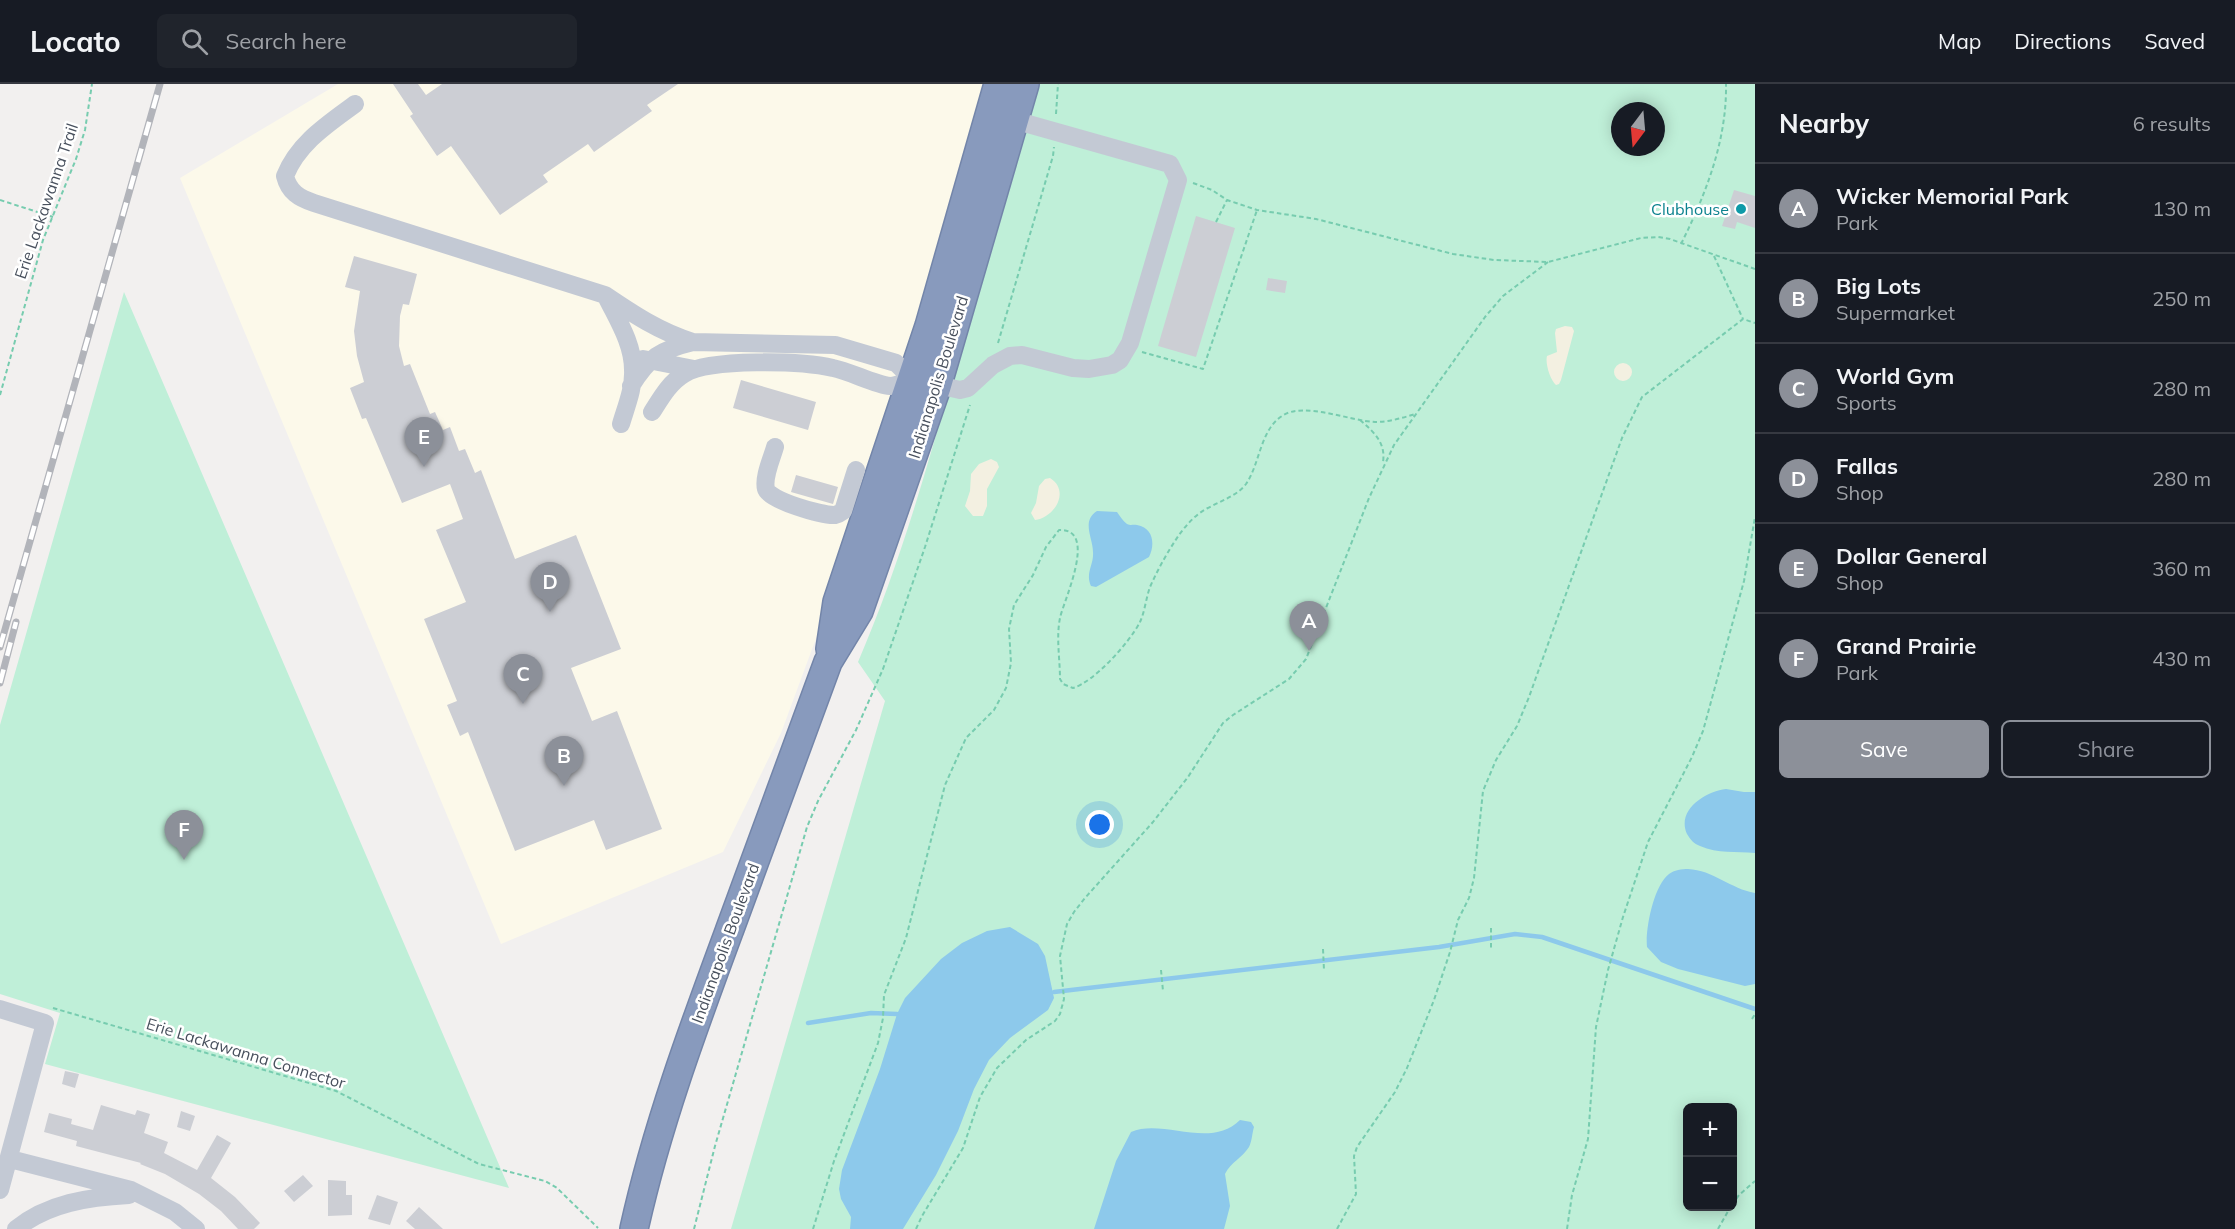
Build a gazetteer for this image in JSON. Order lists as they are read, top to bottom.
{
  "streets": {
    "highway": ["Indianapolis Boulevard"],
    "path": ["Erie Lackawanna Trail", "Erie Lackawanna Connector"]
  },
  "places": ["Clubhouse"],
  "north": "bottom",
  "page": {
    "header": "Locato",
    "search": "Search here",
    "nav": ["Map", "Directions", "Saved"],
    "heading": ["Nearby", "6 results"],
    "list": [
      {
        "mark": "A",
        "name": "Wicker Memorial Park",
        "note": "Park",
        "value": "130 m"
      },
      {
        "mark": "B",
        "name": "Big Lots",
        "note": "Supermarket",
        "value": "250 m"
      },
      {
        "mark": "C",
        "name": "World Gym",
        "note": "Sports",
        "value": "280 m"
      },
      {
        "mark": "D",
        "name": "Fallas",
        "note": "Shop",
        "value": "280 m"
      },
      {
        "mark": "E",
        "name": "Dollar General",
        "note": "Shop",
        "value": "360 m"
      },
      {
        "mark": "F",
        "name": "Grand Prairie",
        "note": "Park",
        "value": "430 m"
      }
    ],
    "pins": [
      "E",
      "D",
      "A",
      "C",
      "B",
      "F"
    ],
    "buttons": ["Save", "Share"],
    "map_buttons": ["+", "−"]
  }
}
